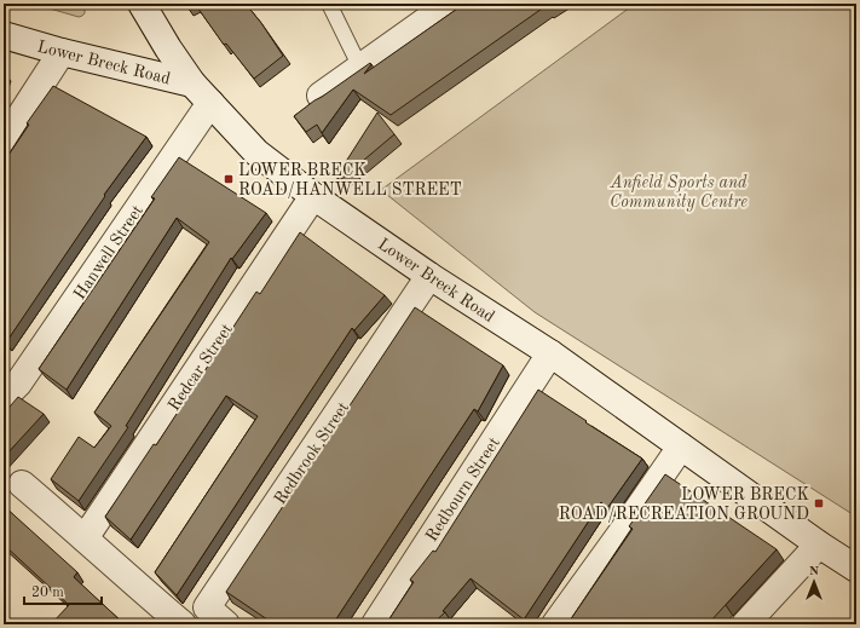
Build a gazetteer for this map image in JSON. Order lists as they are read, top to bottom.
{
  "streets": {
    "street": [
      "Lower Breck Road",
      "Hanwell Street",
      "Redcar Street",
      "Redbrook Street",
      "Redbourn Street"
    ]
  },
  "crossings": [
    ["Lower Breck Road", "Hanwell Street"],
    ["Lower Breck Road", "Redcar Street"],
    ["Lower Breck Road", "Redbrook Street"],
    ["Lower Breck Road", "Redbourn Street"]
  ],
  "parks": ["Anfield Sports and Community Centre"],
  "places": {
    "transit": ["LOWER BRECK ROAD/HANWELL STREET", "LOWER BRECK ROAD/RECREATION GROUND"]
  },
  "scale_bar": "20 m",
  "north": "top"
}
